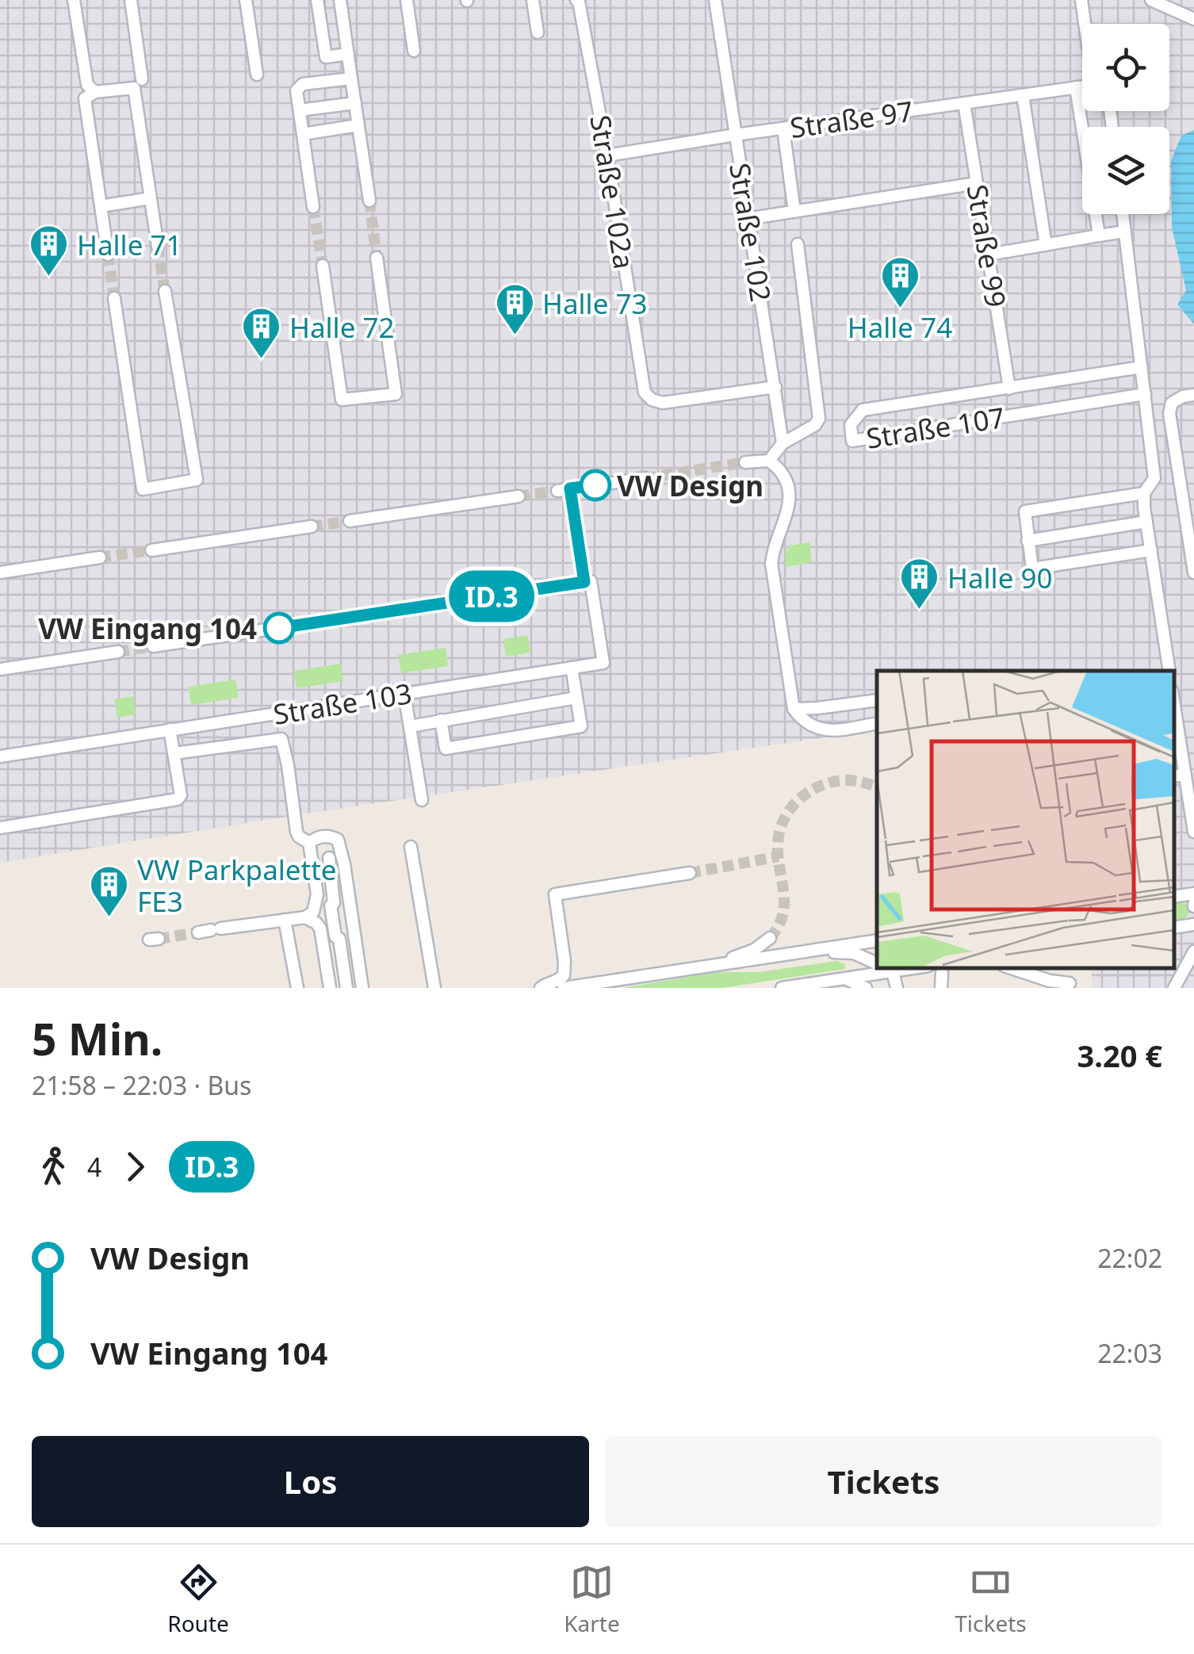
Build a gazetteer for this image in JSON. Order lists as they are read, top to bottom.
{
  "streets": {
    "street": [
      "Straße 97",
      "Straße 102a",
      "Straße 102",
      "Straße 99",
      "Straße 107",
      "Straße 103"
    ]
  },
  "crossings": [
    ["Straße 97", "Straße 102a"],
    ["Straße 97", "Straße 102"],
    ["Straße 97", "Straße 99"],
    ["Straße 102a", "Straße 102"],
    ["Straße 99", "Straße 107"]
  ],
  "places": {
    "building": [
      "Halle 71",
      "Halle 74",
      "Halle 73",
      "Halle 72",
      "Halle 90",
      "VW Parkpalette FE3"
    ],
    "other": ["VW Design", "VW Eingang 104"]
  },
  "lines": ["bus line ID.3"],
  "page": {
    "on_map": "ID.3",
    "heading": ["5 Min.", "21:58 – 22:03 · Bus", "3.20 €"],
    "legs": ["4", "ID.3"],
    "list": [
      {
        "name": "VW Design",
        "value": "22:02"
      },
      {
        "name": "VW Eingang 104",
        "value": "22:03"
      }
    ],
    "buttons": ["Los", "Tickets"],
    "tabs": ["Route", "Karte", "Tickets"]
  }
}
